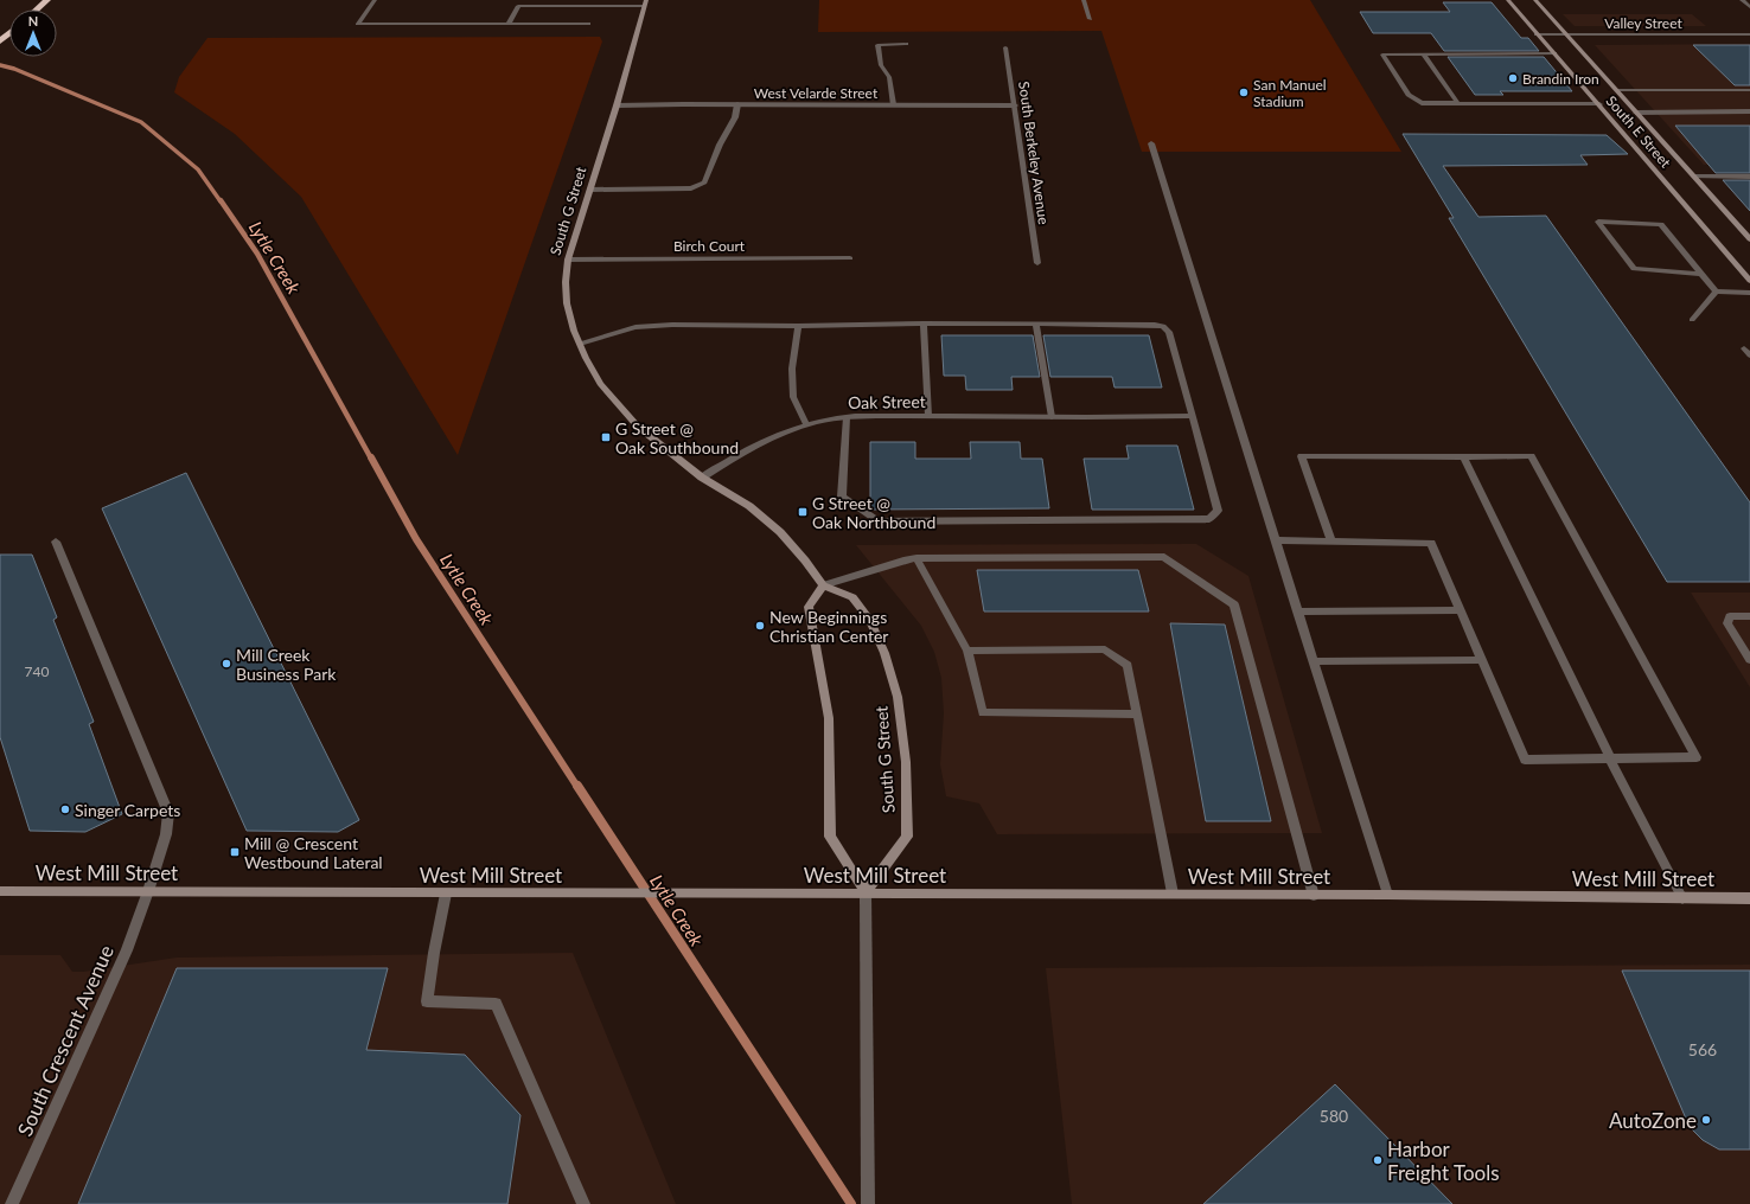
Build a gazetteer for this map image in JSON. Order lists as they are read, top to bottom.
{
  "streets": {
    "main road": ["South E Street", "South G Street", "West Mill Street"],
    "street": [
      "Valley Street",
      "West Velarde Street",
      "South Berkeley Avenue",
      "Birch Court",
      "Oak Street",
      "South Crescent Avenue"
    ]
  },
  "crossings": [
    ["Valley Street", "South E Street"],
    ["West Velarde Street", "South Berkeley Avenue"],
    ["West Velarde Street", "South G Street"],
    ["South G Street", "Birch Court"],
    ["South G Street", "Oak Street"],
    ["South G Street", "West Mill Street"],
    ["West Mill Street", "South Crescent Avenue"]
  ],
  "water": ["Lytle Creek"],
  "places": {
    "other": [
      "Brandin Iron",
      "San Manuel Stadium",
      "New Beginnings Christian Center",
      "Mill Creek Business Park",
      "Singer Carpets",
      "AutoZone",
      "Harbor Freight Tools"
    ],
    "transit": ["G Street @ Oak Southbound", "G Street @ Oak Northbound", "Mill @ Crescent Westbound Lateral"]
  },
  "house_numbers": ["740", "566", "580"],
  "north": "top"
}
